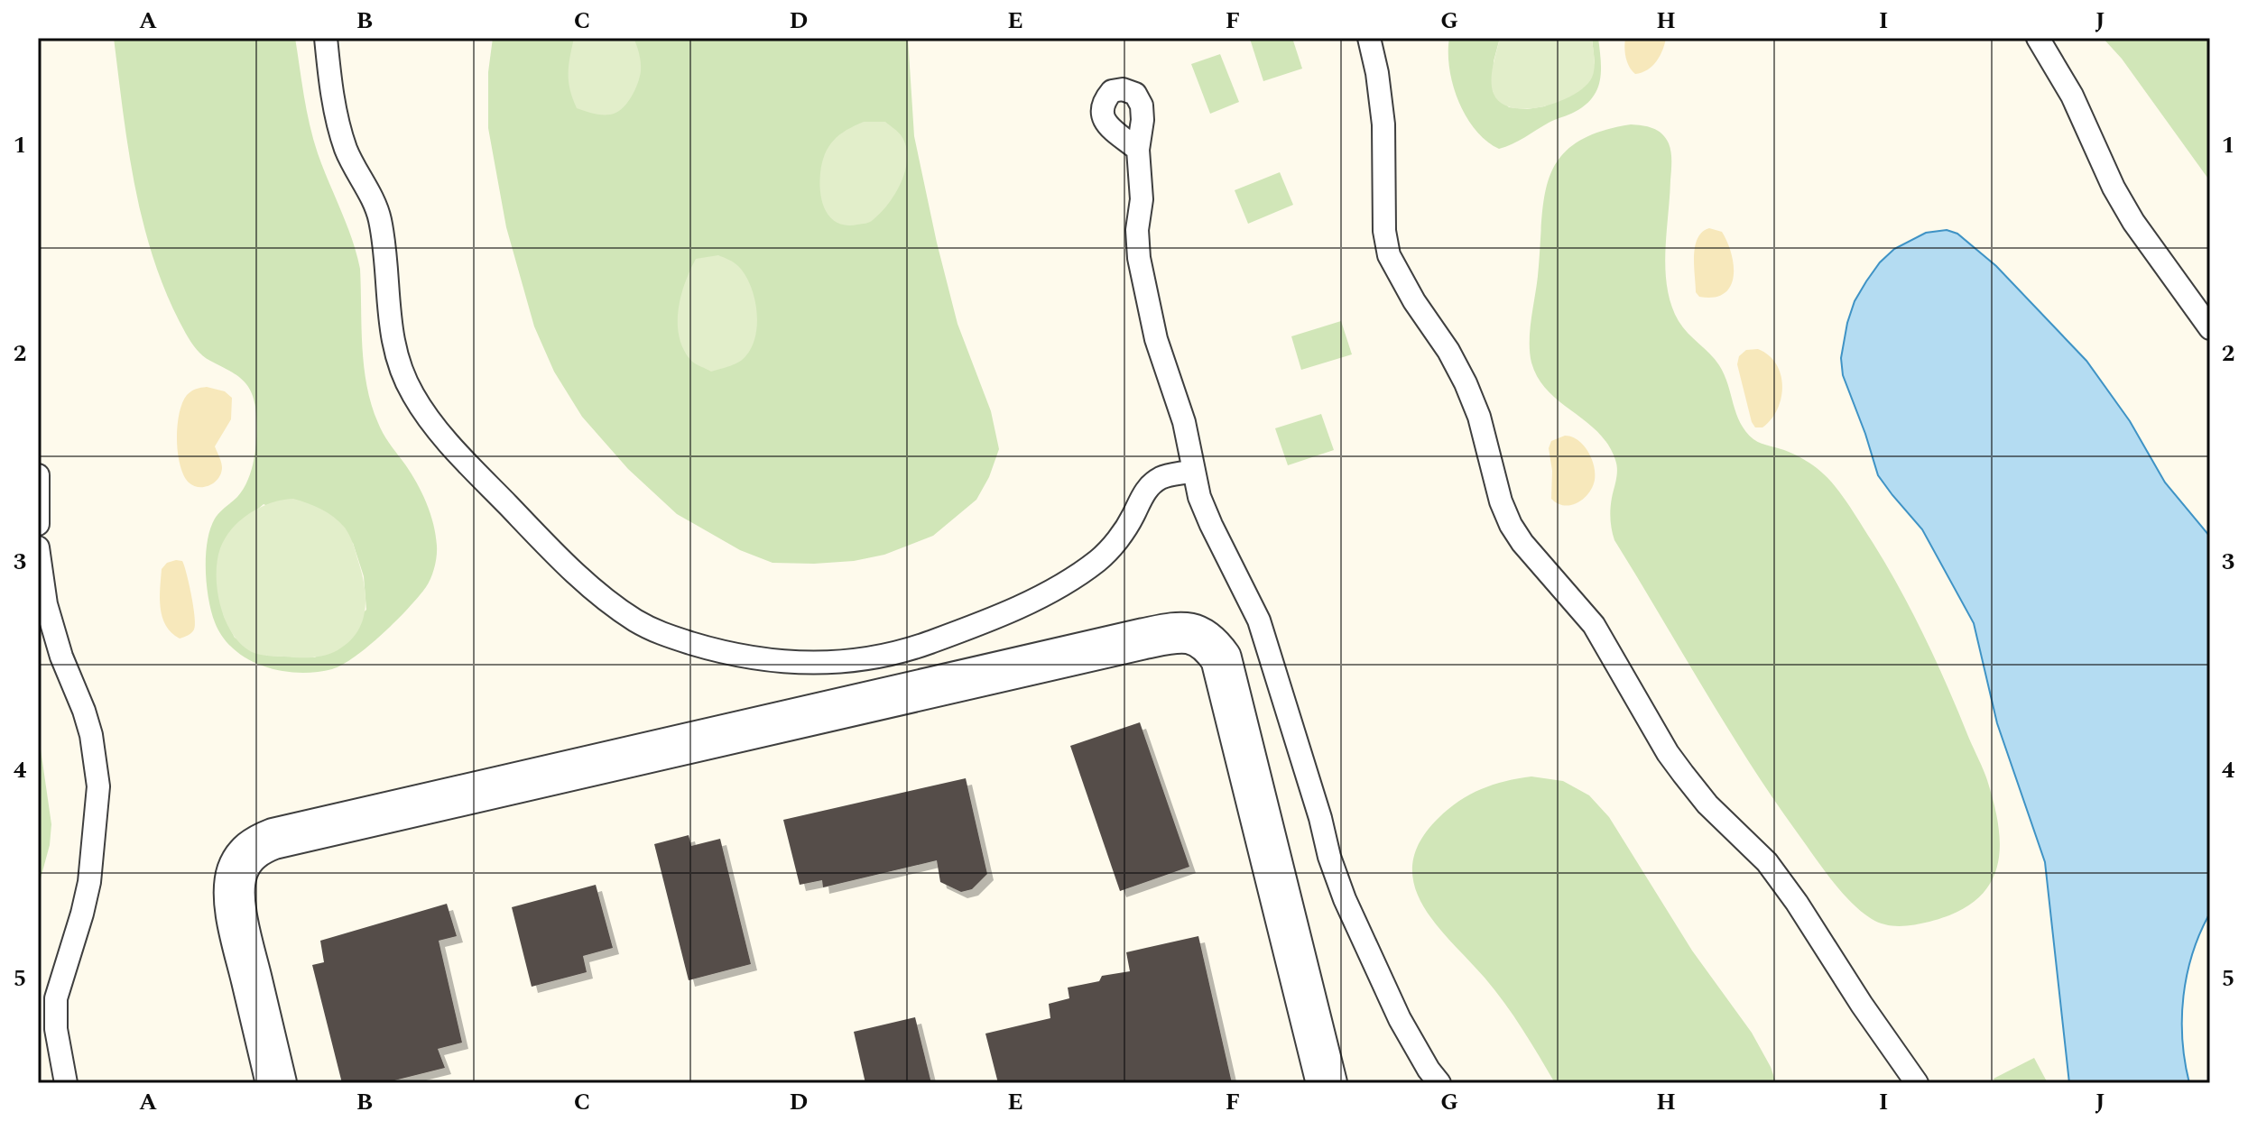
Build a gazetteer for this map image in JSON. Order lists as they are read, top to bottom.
{
  "grid": {
    "columns": [
      "A",
      "B",
      "C",
      "D",
      "E",
      "F",
      "G",
      "H",
      "I",
      "J"
    ],
    "rows": [
      "1",
      "2",
      "3",
      "4",
      "5"
    ]
  }
}
